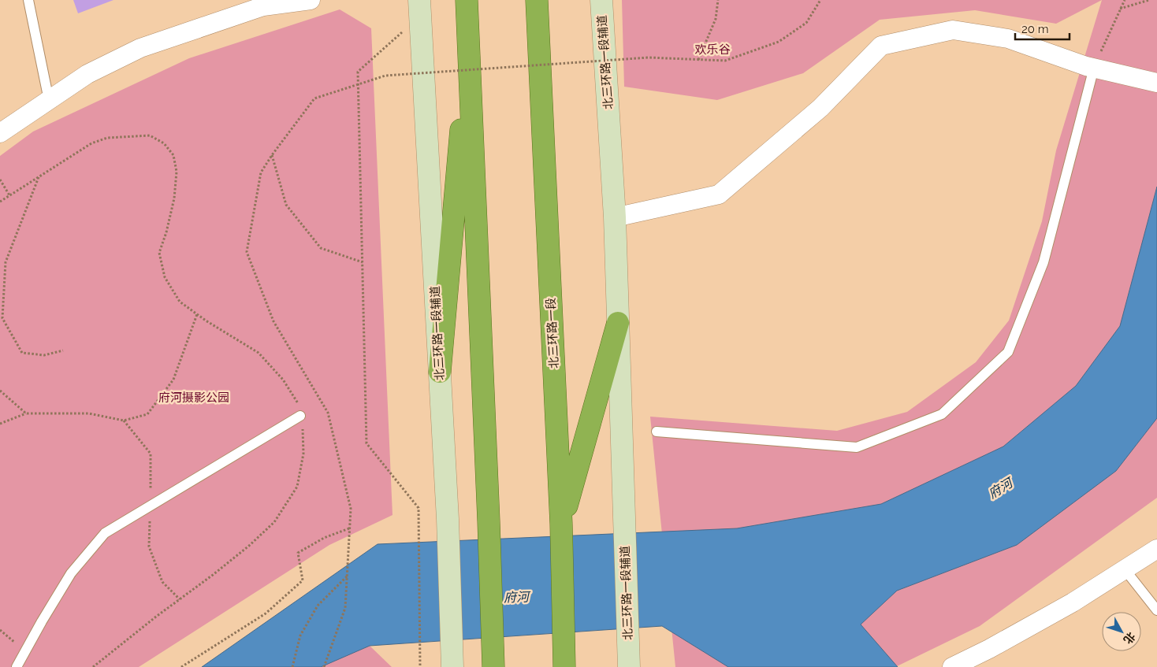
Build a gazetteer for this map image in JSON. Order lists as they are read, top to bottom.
{
  "streets": {
    "highway": ["北三环路一段"],
    "main road": ["北三环路一段辅道"]
  },
  "water": ["府河"],
  "parks": ["欢乐谷", "府河摄影公园"],
  "scale_bar": "20 m",
  "north": "bottom right"
}
